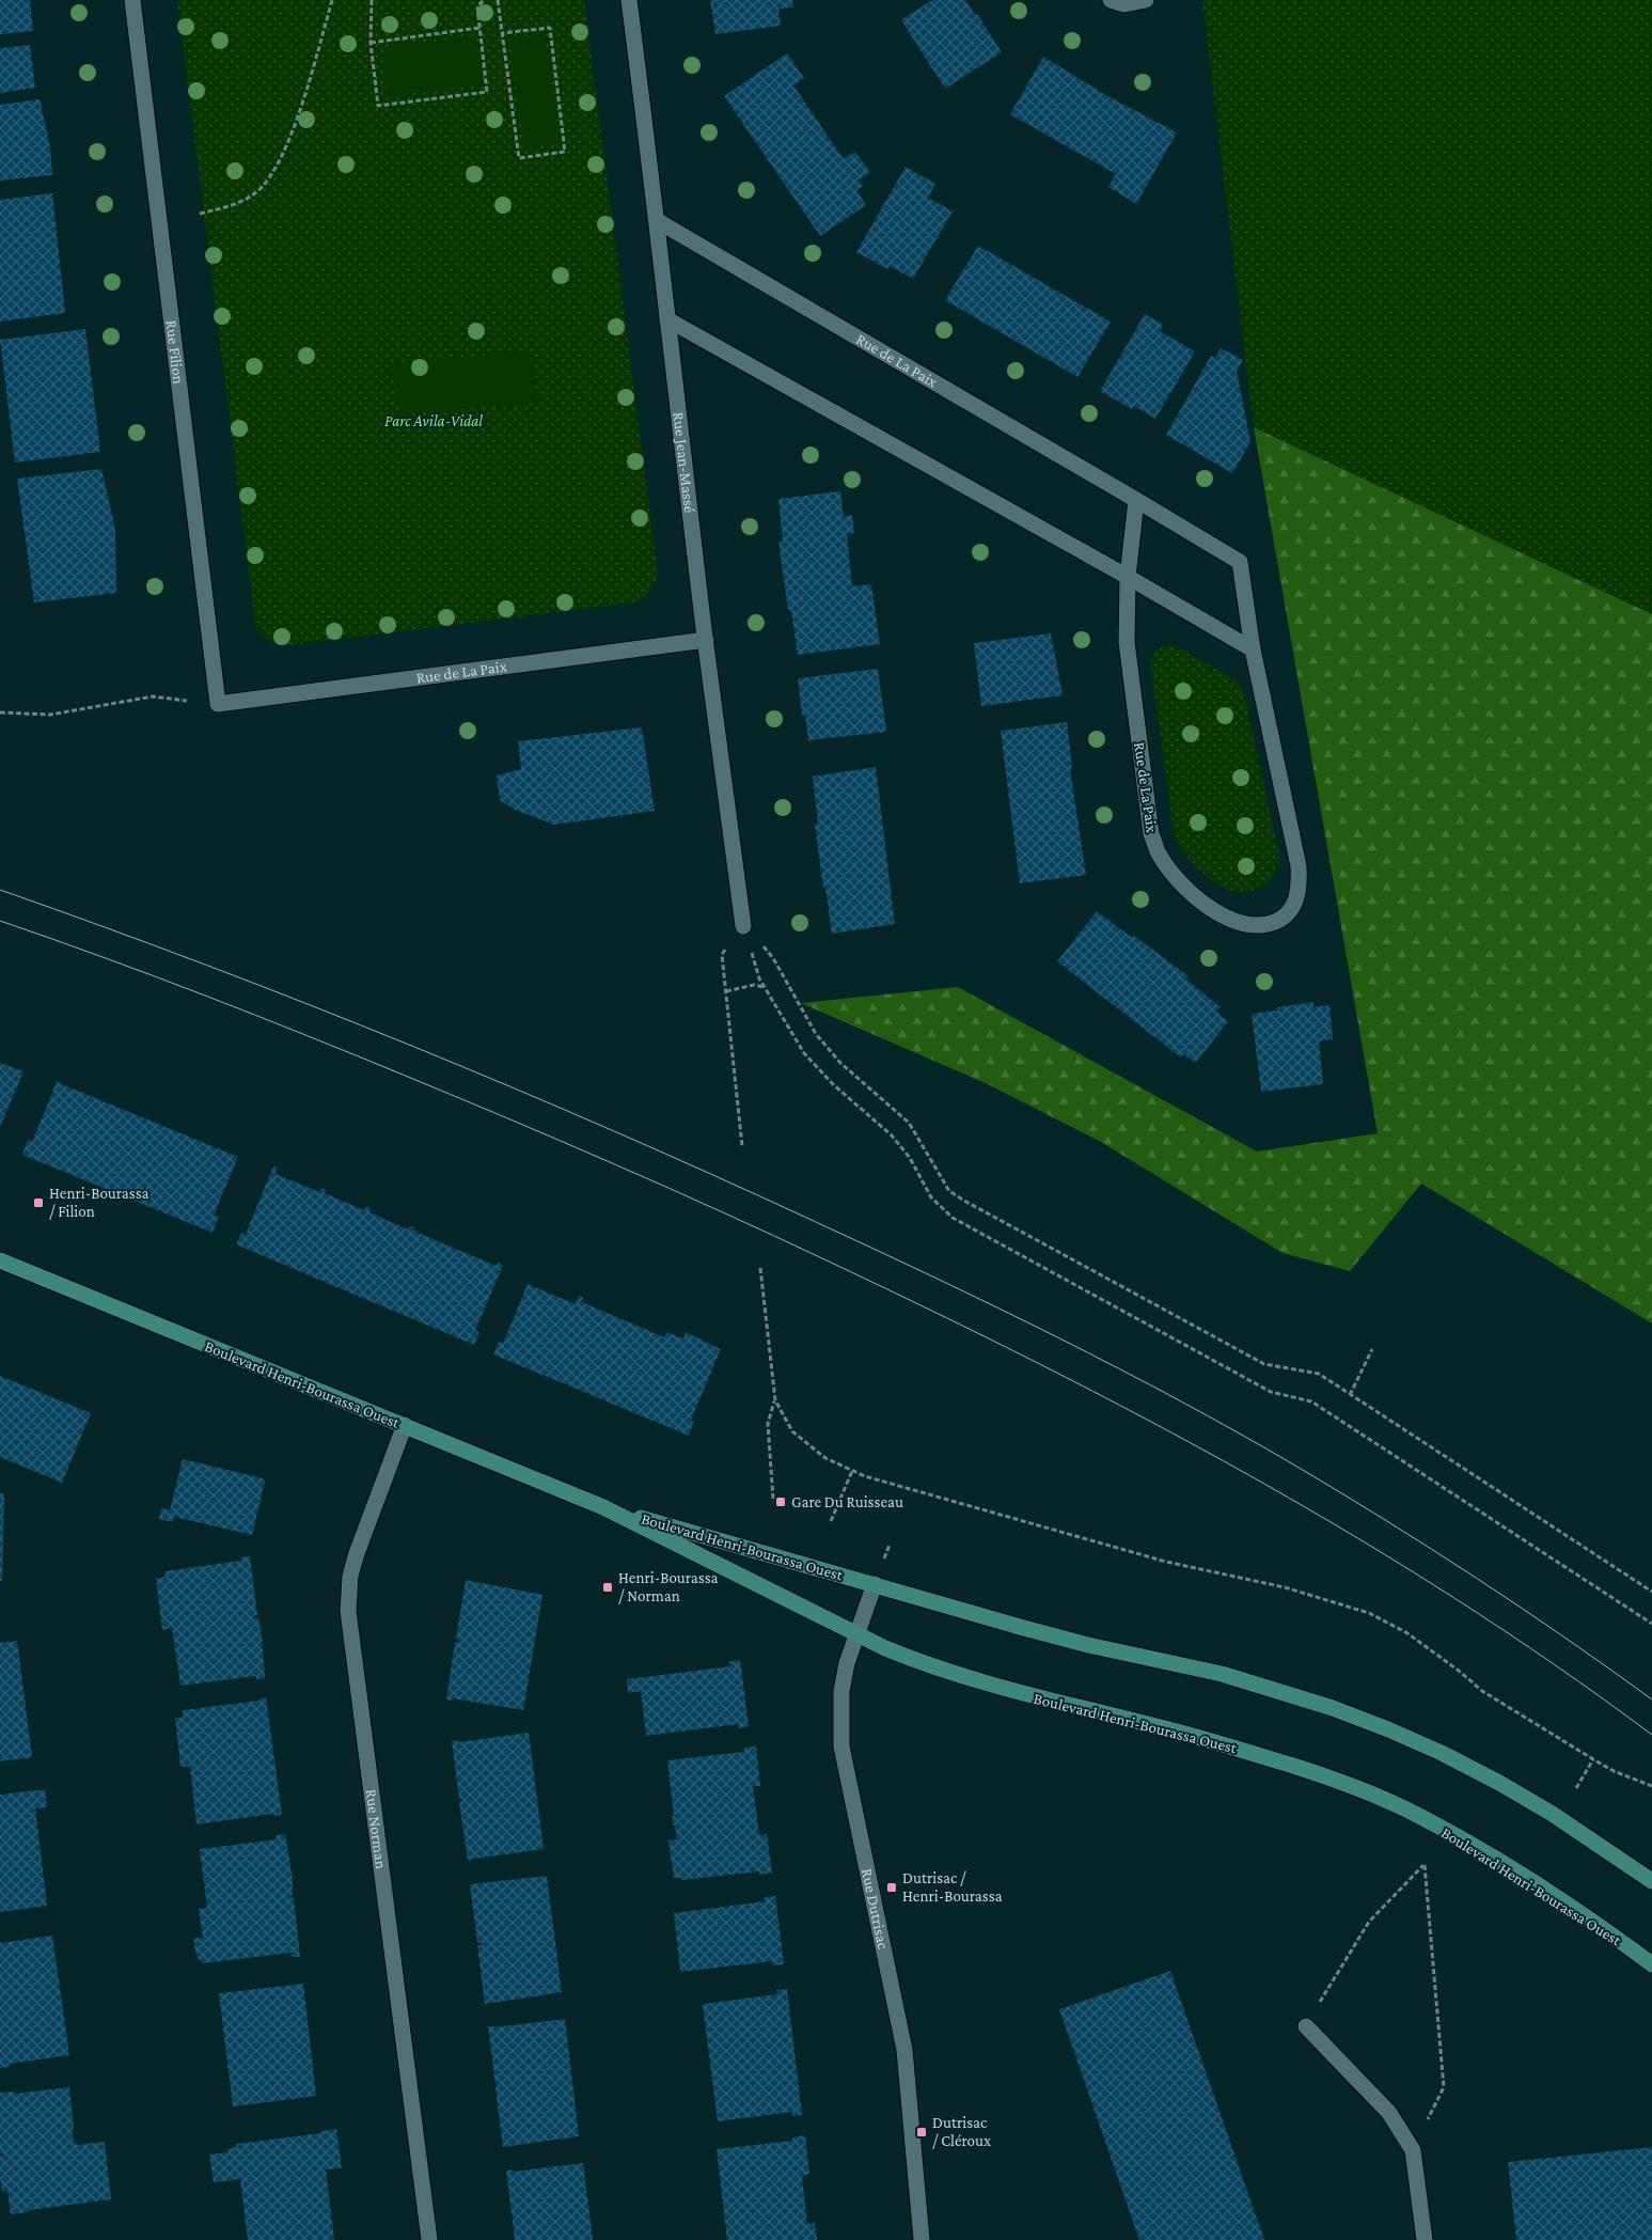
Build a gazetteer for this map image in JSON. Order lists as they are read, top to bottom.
{
  "streets": {
    "main road": ["Boulevard Henri-Bourassa Ouest"],
    "street": [
      "Rue Filion",
      "Rue de La Paix",
      "Rue Jean-Massé",
      "Rue Norman",
      "Rue Dutrisac"
    ]
  },
  "crossings": [
    ["Rue Filion", "Rue de La Paix"],
    ["Rue de La Paix", "Rue Jean-Massé"],
    ["Boulevard Henri-Bourassa Ouest", "Rue Norman"],
    ["Boulevard Henri-Bourassa Ouest", "Rue Dutrisac"]
  ],
  "parks": ["Parc Avila-Vidal"],
  "places": {
    "transit": [
      "Henri-Bourassa / Filion",
      "Gare Du Ruisseau",
      "Henri-Bourassa / Norman",
      "Dutrisac / Henri-Bourassa",
      "Dutrisac / Cléroux"
    ]
  }
}
